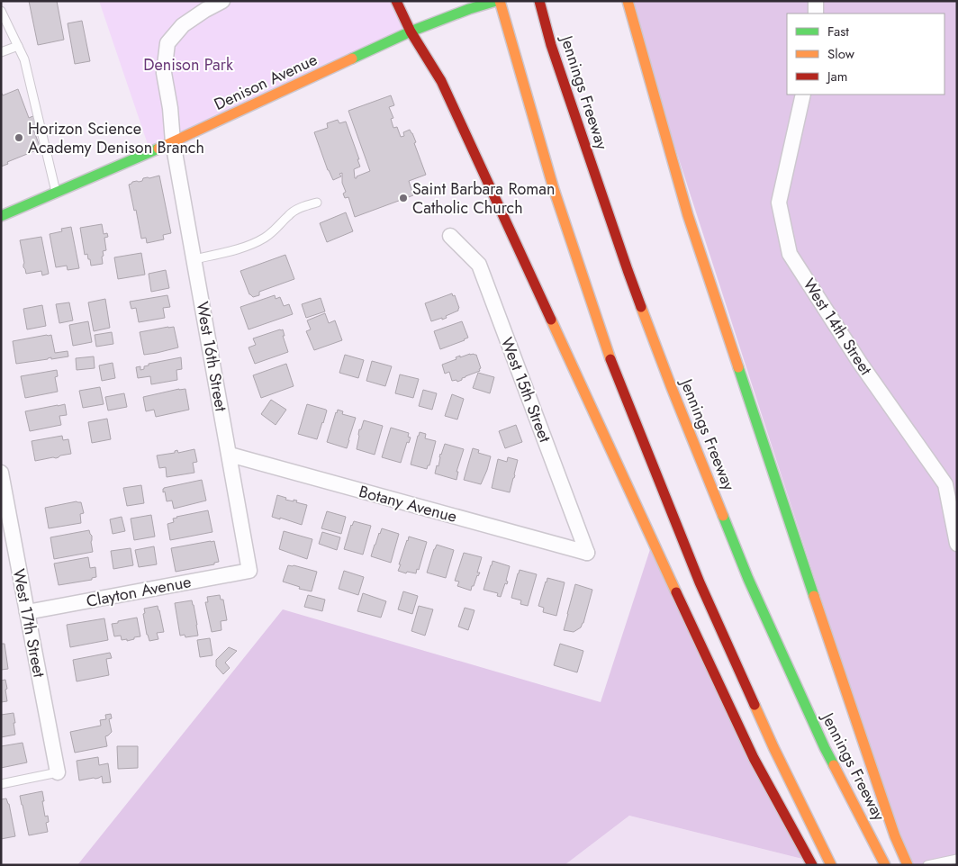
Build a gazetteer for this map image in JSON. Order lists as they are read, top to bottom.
{
  "streets": {
    "main road": ["Denison Avenue", "Jennings Freeway"],
    "street": [
      "West 14th Street",
      "West 16th Street",
      "West 15th Street",
      "Botany Avenue",
      "Clayton Avenue",
      "West 17th Street"
    ]
  },
  "crossings": [
    ["Denison Avenue", "West 16th Street"],
    ["West 16th Street", "Botany Avenue"],
    ["West 16th Street", "Clayton Avenue"],
    ["West 15th Street", "Botany Avenue"],
    ["Clayton Avenue", "West 17th Street"]
  ],
  "parks": ["Denison Park"],
  "places": ["Horizon Science Academy Denison Branch", "Saint Barbara Roman Catholic Church"],
  "legend": ["Fast", "Slow", "Jam"]
}
